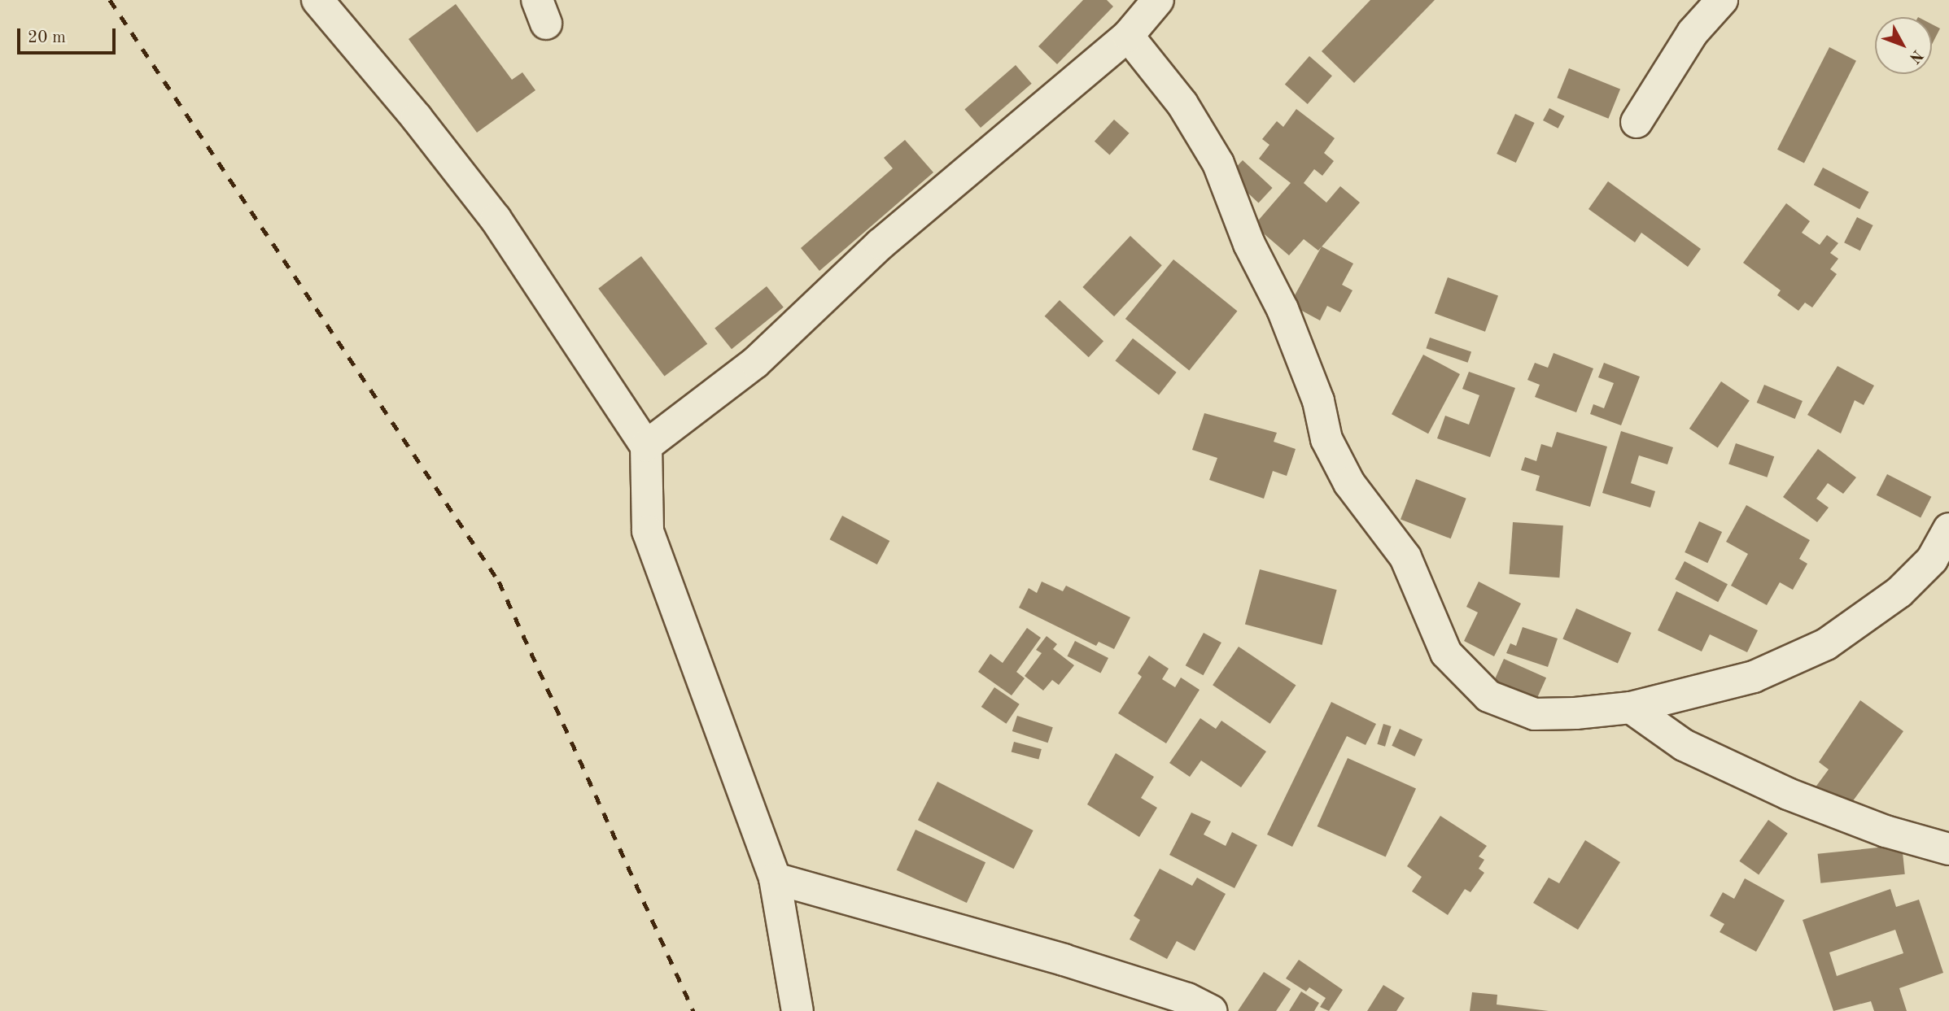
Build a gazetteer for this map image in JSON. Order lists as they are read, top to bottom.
{
  "scale_bar": "20 m",
  "north": "bottom right"
}
